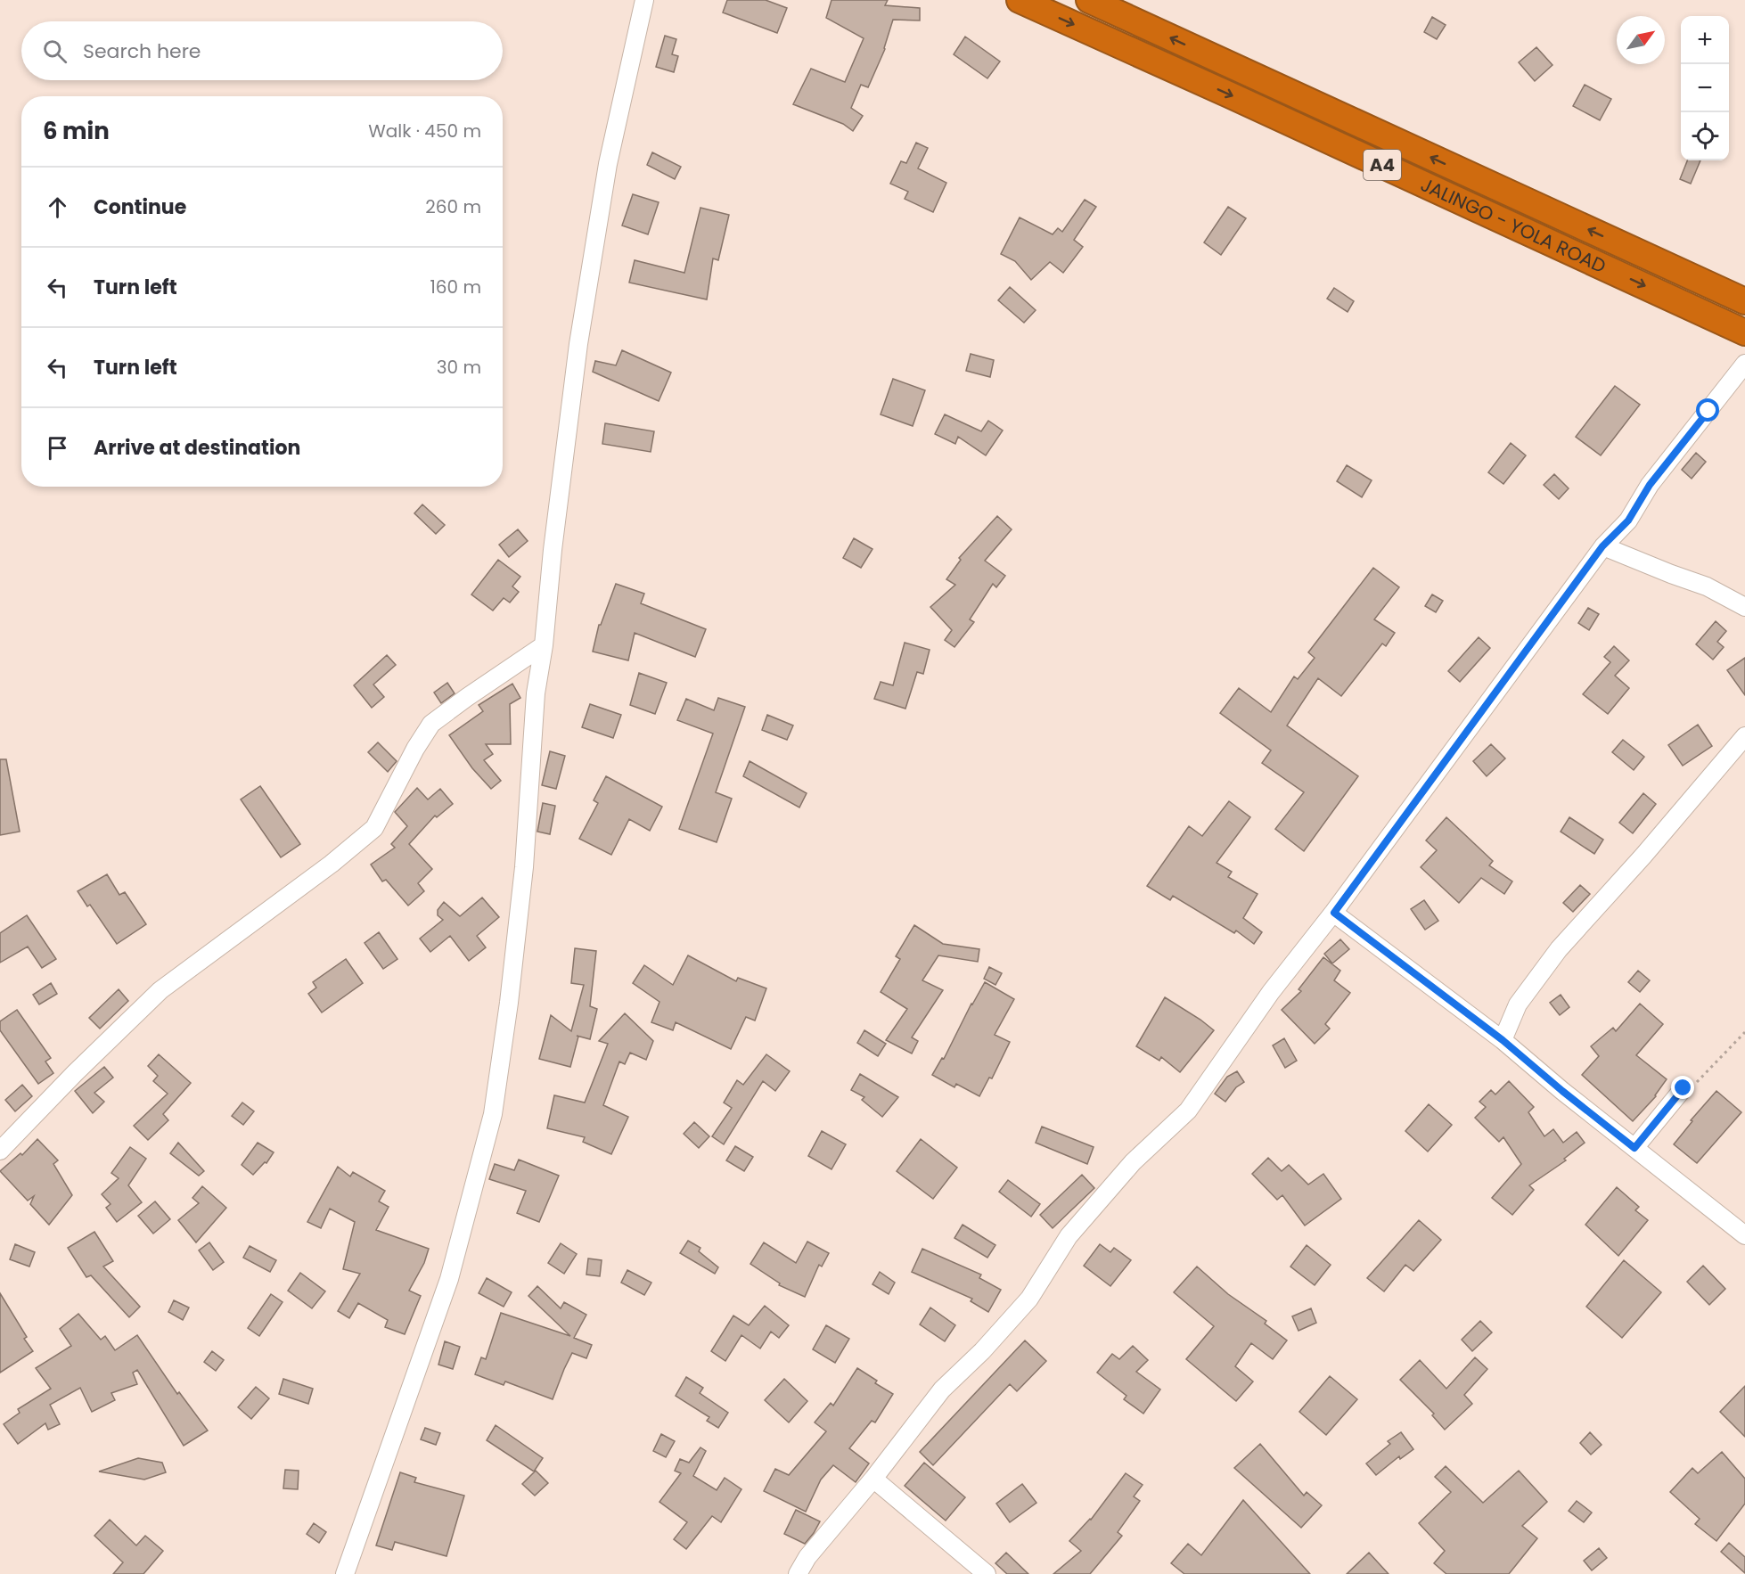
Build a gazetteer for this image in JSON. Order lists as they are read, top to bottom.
{
  "streets": {
    "highway": ["A4", "JALINGO - YOLA ROAD"]
  },
  "north": "top right",
  "page": {
    "map_buttons": ["+", "−"],
    "search": "Search here",
    "heading": ["6 min", "Walk · 450 m"],
    "list": [
      ["Continue", "260 m"],
      ["Turn left", "160 m"],
      ["Turn left", "30 m"],
      "Arrive at destination"
    ]
  }
}
